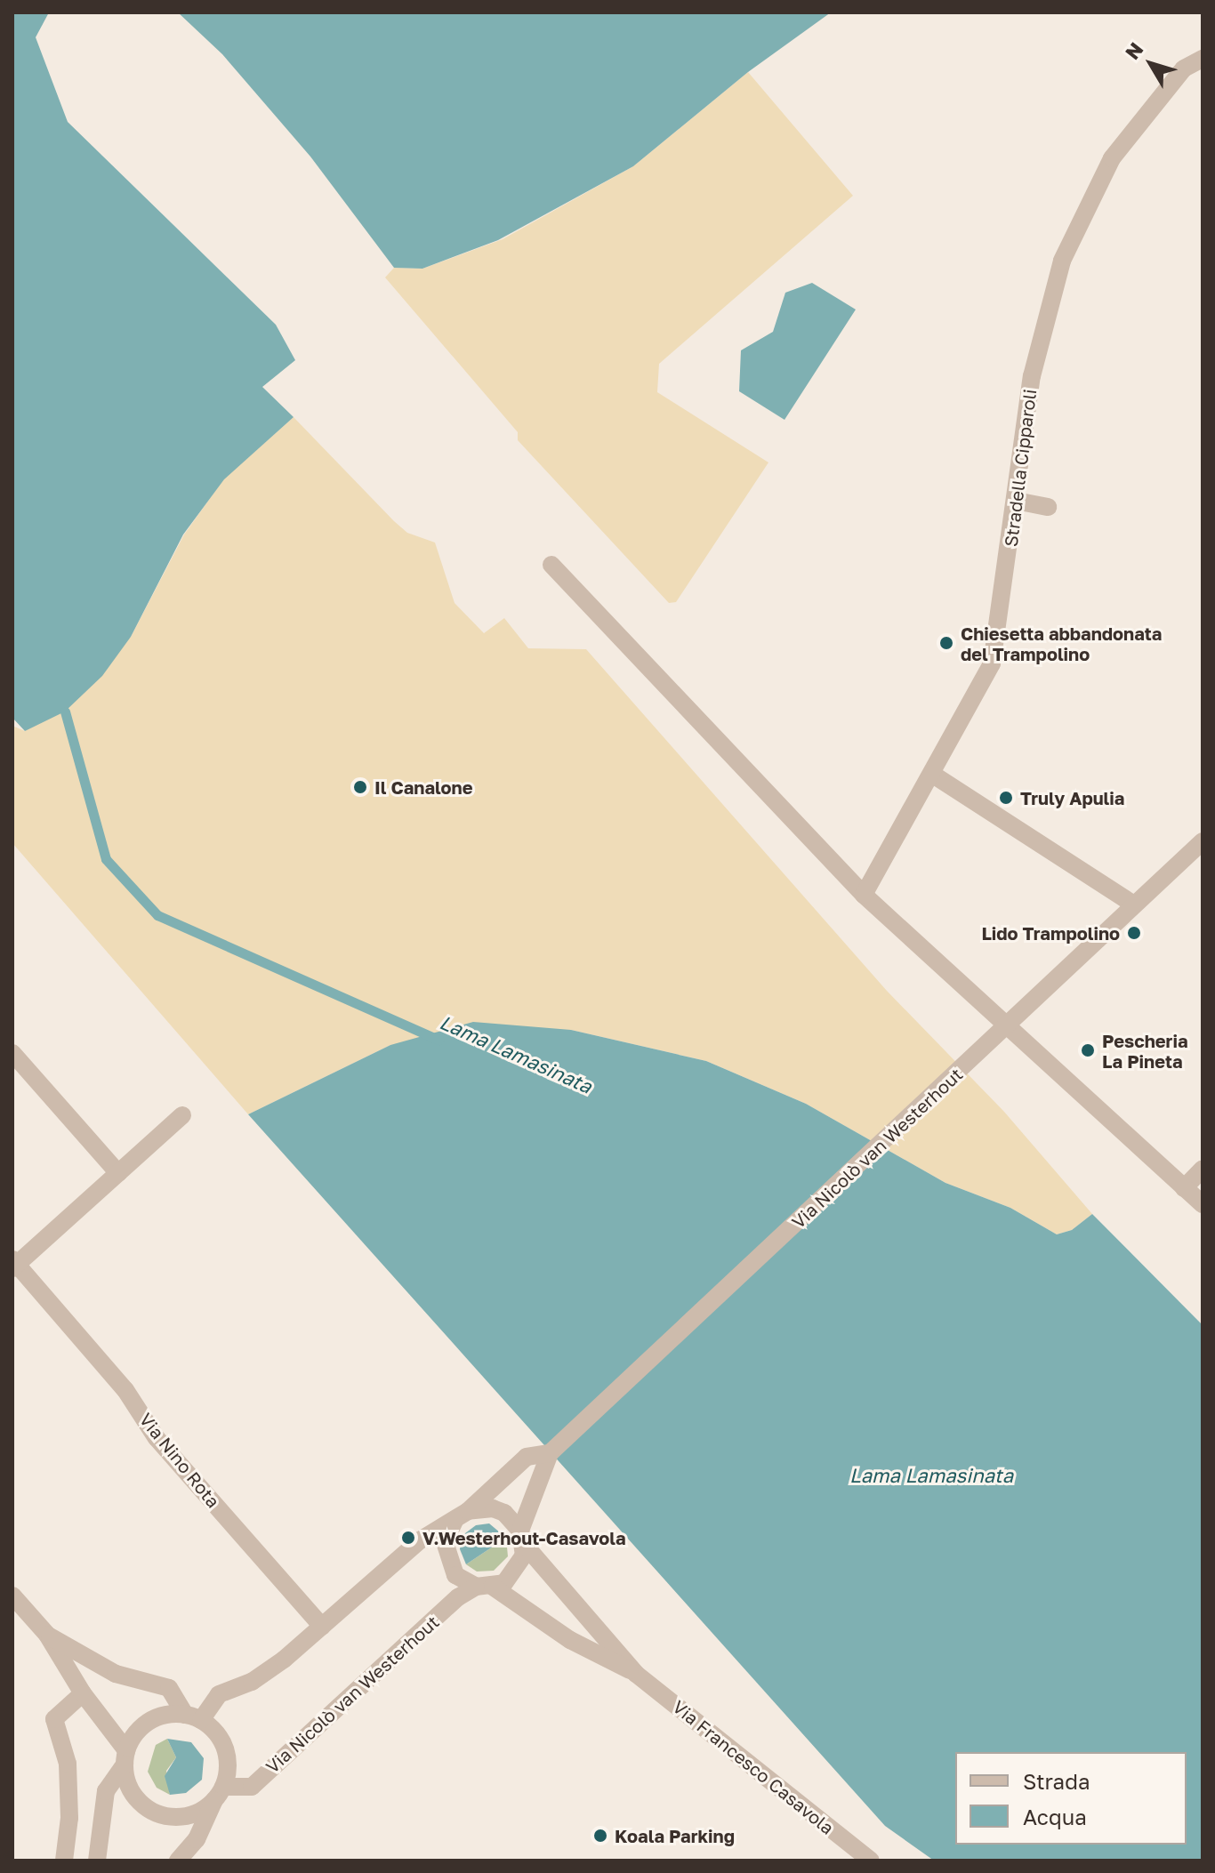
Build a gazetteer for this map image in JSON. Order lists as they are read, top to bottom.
{
  "streets": {
    "street": [
      "Stradella Cipparoli",
      "Via Nicolò van Westerhout",
      "Via Nino Rota",
      "Via Francesco Casavola"
    ]
  },
  "crossings": [
    ["Via Nicolò van Westerhout", "Via Nino Rota"],
    ["Via Nicolò van Westerhout", "Via Francesco Casavola"]
  ],
  "water": ["Lama Lamasinata"],
  "places": [
    "Chiesetta abbandonata del Trampolino",
    "Il Canalone",
    "Truly Apulia",
    "Lido Trampolino",
    "Pescheria La Pineta",
    "V.Westerhout-Casavola",
    "Koala Parking"
  ],
  "legend": ["Strada", "Acqua"],
  "north": "top left"
}
